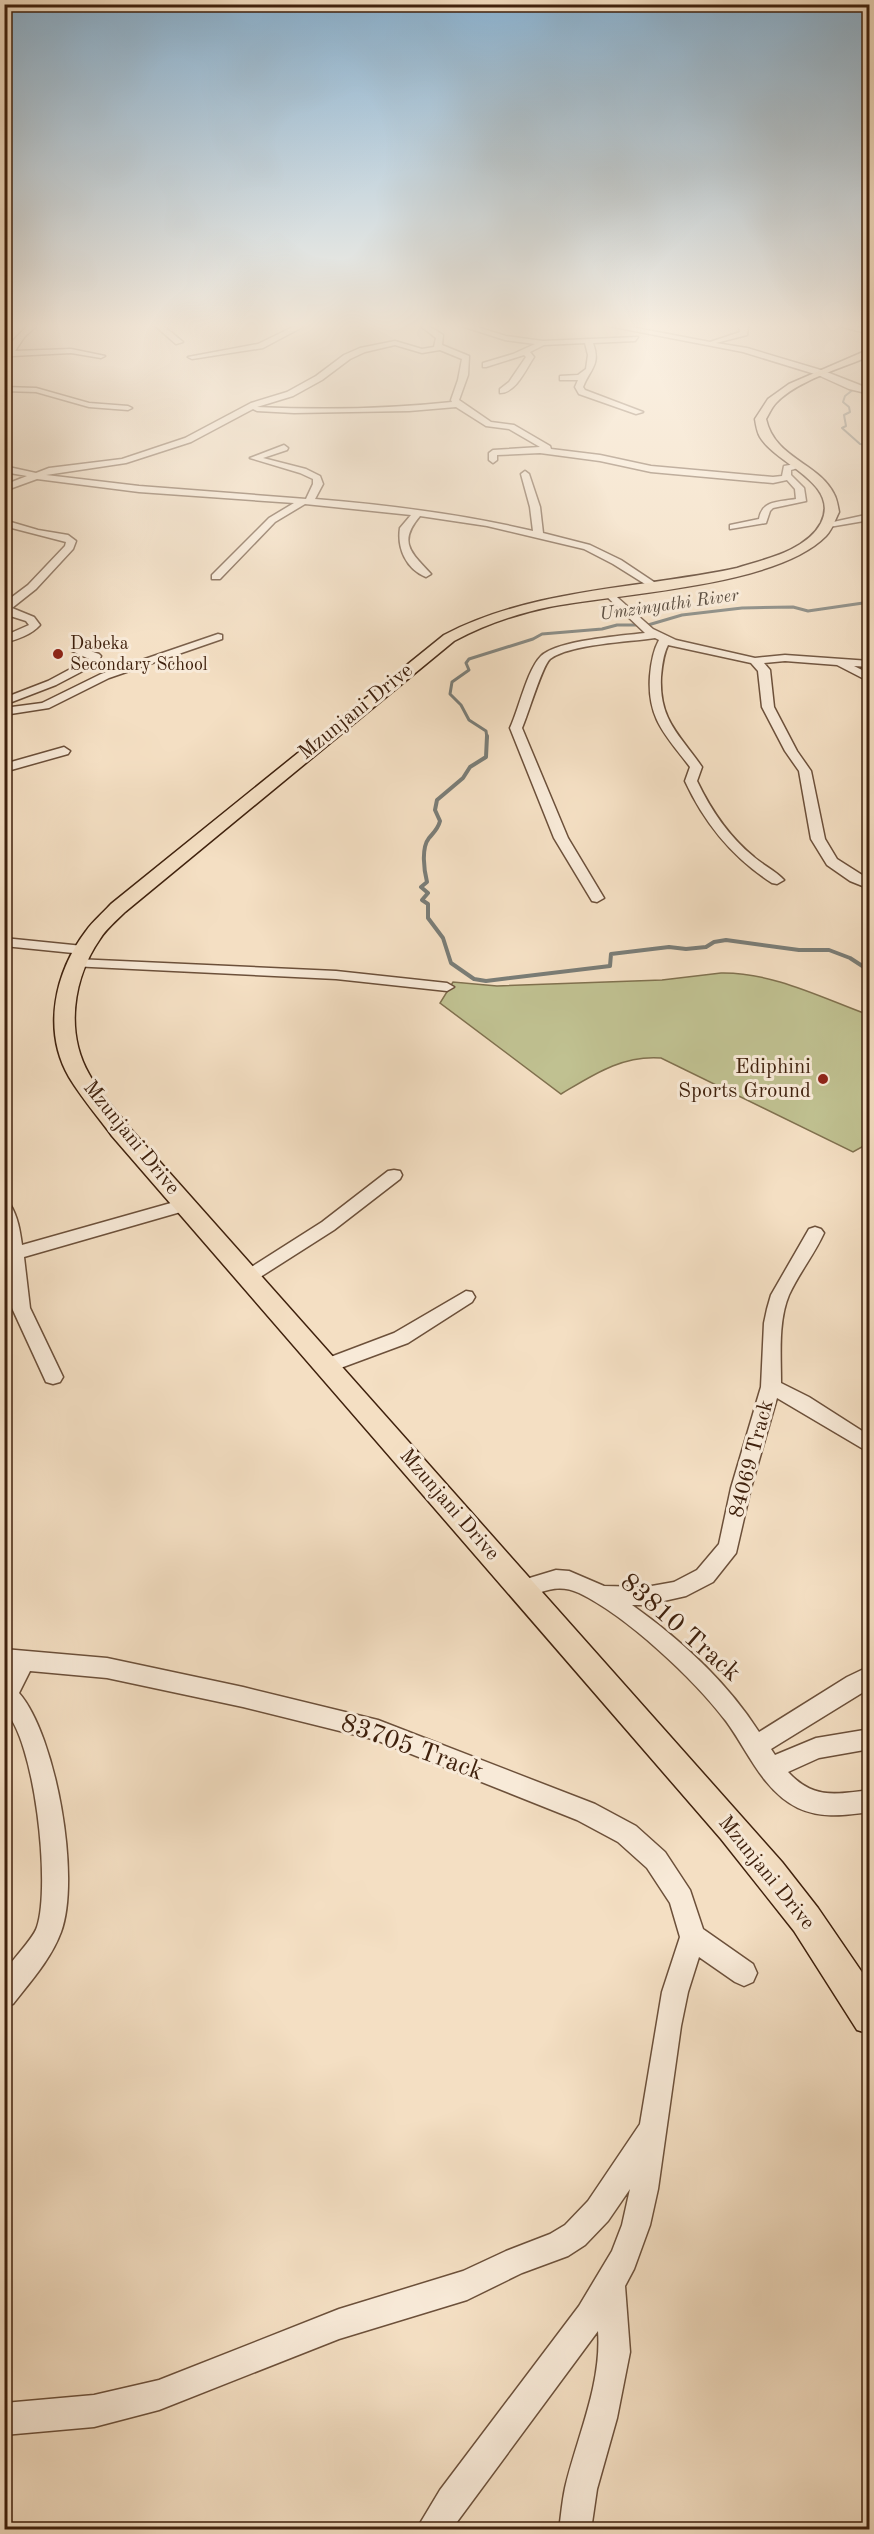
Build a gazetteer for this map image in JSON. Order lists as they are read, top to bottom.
{
  "streets": {
    "main road": ["Mzunjani Drive"],
    "street": ["84069 Track", "83810 Track", "83705 Track"]
  },
  "crossings": [
    ["Mzunjani Drive", "83810 Track"],
    ["84069 Track", "83810 Track"]
  ],
  "water": ["Umzinyathi River"],
  "places": ["Dabeka Secondary School", "Ediphini Sports Ground"]
}
